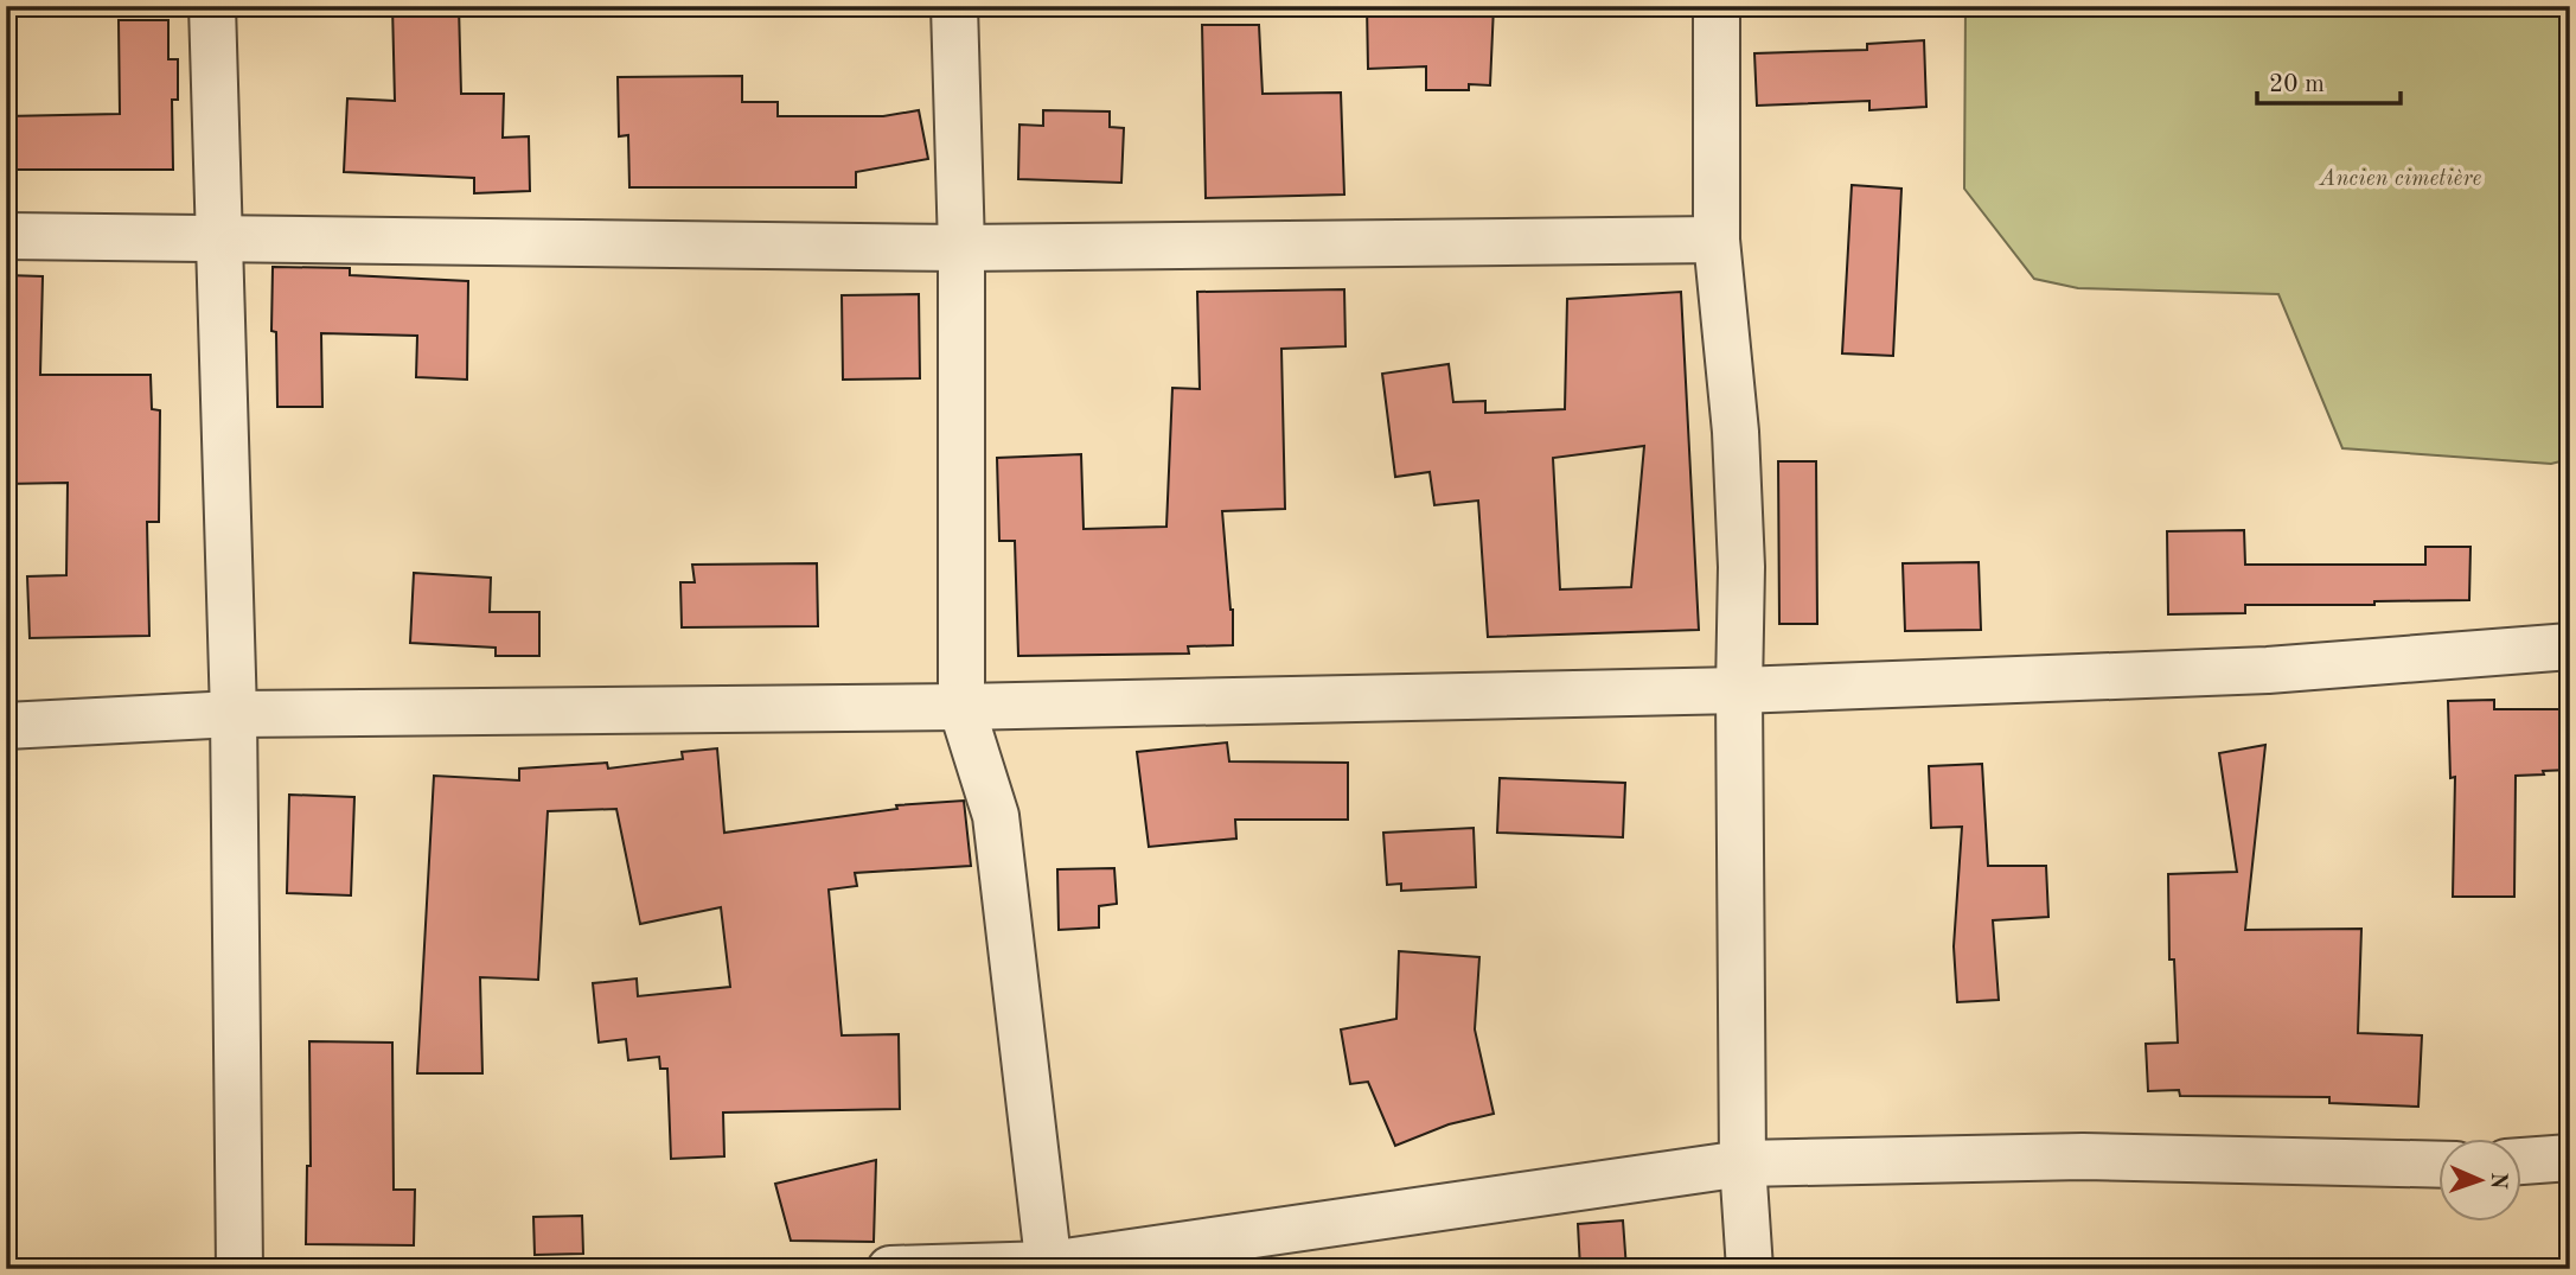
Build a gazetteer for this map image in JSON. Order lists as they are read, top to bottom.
{
  "parks": ["Ancien cimetière"],
  "scale_bar": "20 m",
  "north": "right"
}
